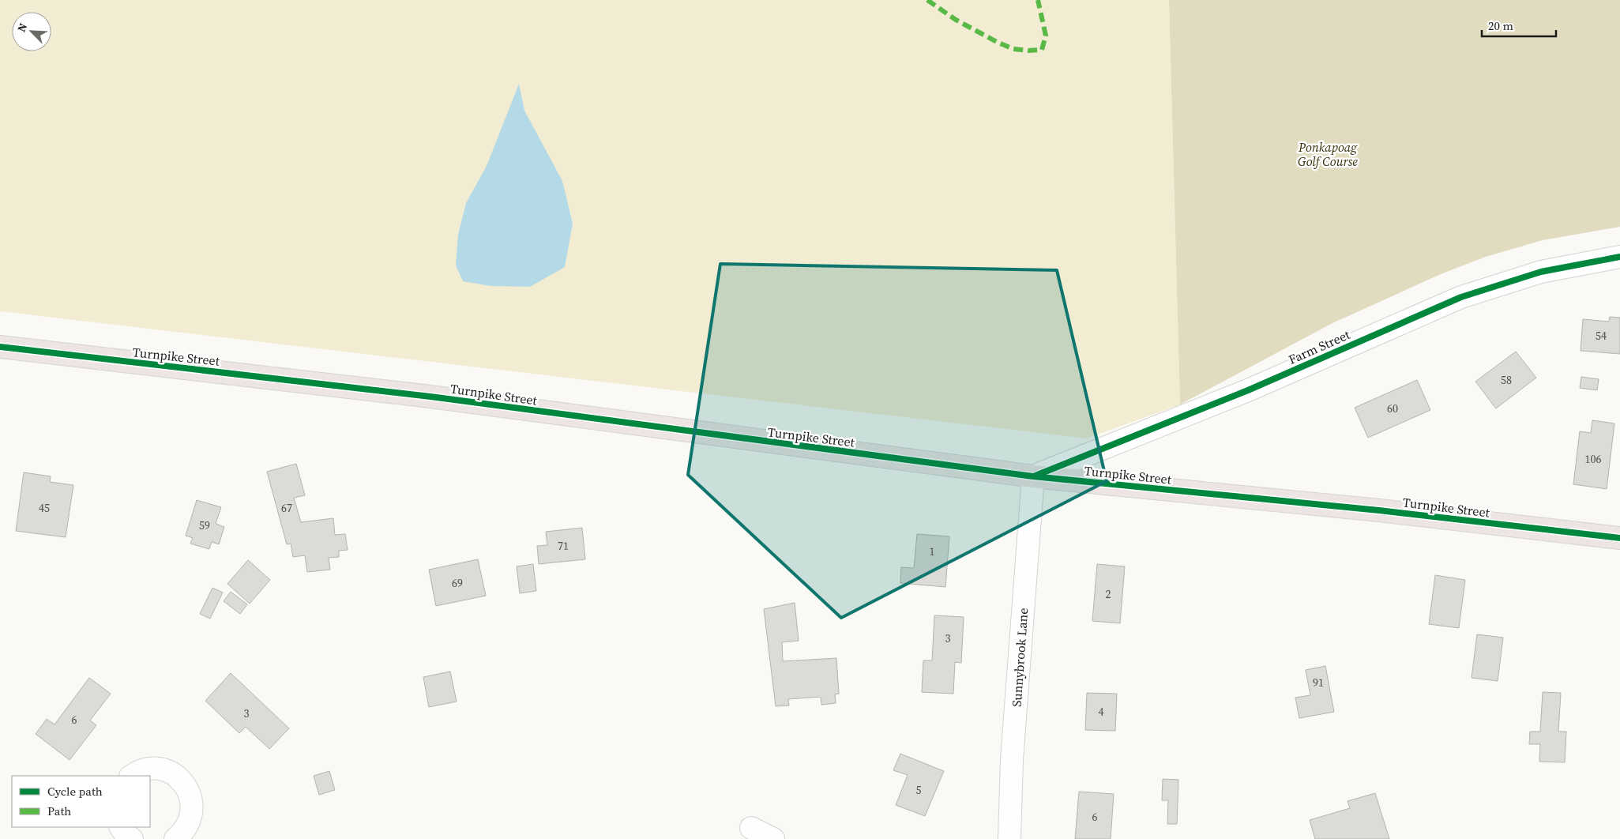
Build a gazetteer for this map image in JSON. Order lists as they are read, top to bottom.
{
  "streets": {
    "main road": ["Turnpike Street"],
    "street": ["Farm Street", "Sunnybrook Lane"]
  },
  "crossings": [
    ["Farm Street", "Turnpike Street"],
    ["Farm Street", "Sunnybrook Lane"],
    ["Turnpike Street", "Sunnybrook Lane"]
  ],
  "parks": ["Ponkapoag Golf Course"],
  "house_numbers": [
    "54",
    "58",
    "60",
    "106",
    "45",
    "67",
    "59",
    "71",
    "1",
    "69",
    "2",
    "3",
    "91",
    "4",
    "3",
    "6",
    "5",
    "6"
  ],
  "legend": ["Cycle path", "Path"],
  "scale_bar": "20 m",
  "north": "top left"
}
